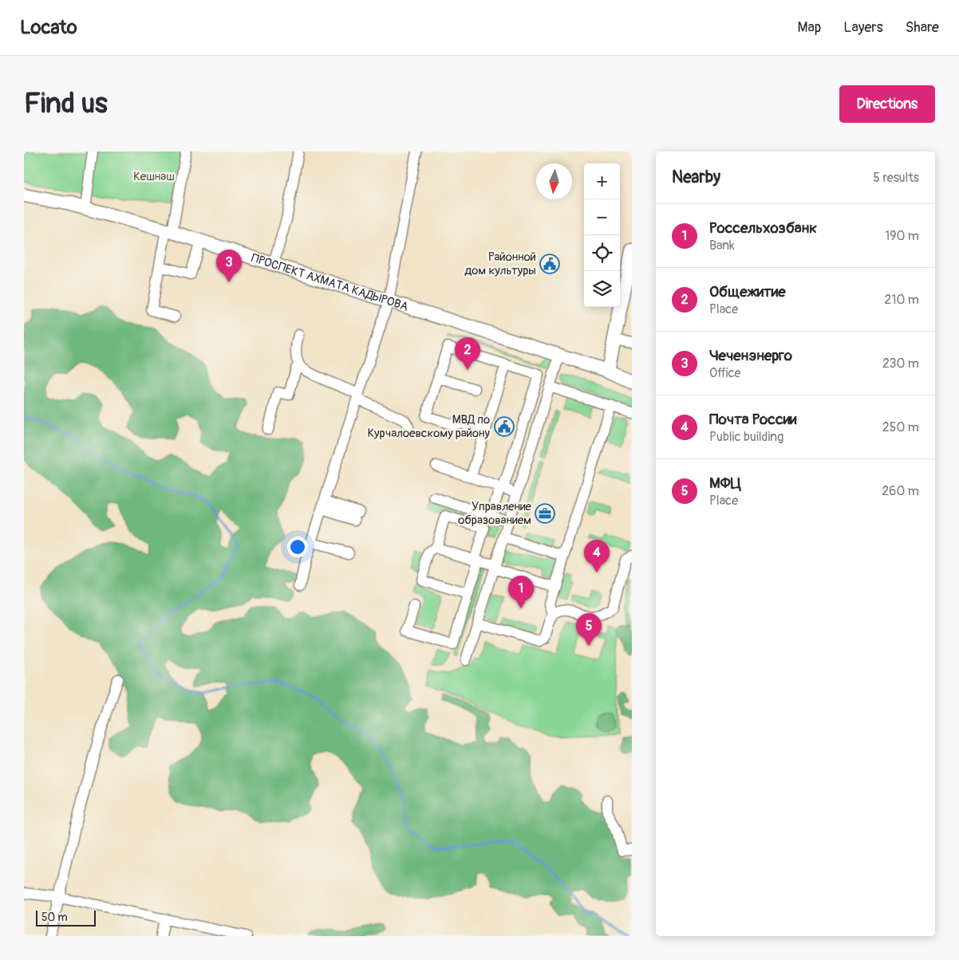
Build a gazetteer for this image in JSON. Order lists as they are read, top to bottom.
{
  "streets": {
    "main road": ["ПРОСПЕКТ АХМАТА КАДЫРОВА"]
  },
  "parks": ["Кешнаш"],
  "places": {
    "public building": ["Районной дом культуры", "МВД по Курчалоевскому району"],
    "office": ["Управление образованием"]
  },
  "scale_bar": "50 m",
  "north": "bottom",
  "page": {
    "header": "Locato",
    "nav": ["Map", "Layers", "Share"],
    "buttons": "Directions",
    "title": "Find us",
    "heading": ["Nearby", "5 results"],
    "map_buttons": ["+", "−"],
    "list": [
      {
        "mark": "1",
        "name": "Россельхозбанк",
        "note": "Bank",
        "value": "190 m"
      },
      {
        "mark": "2",
        "name": "Общежитие",
        "note": "Place",
        "value": "210 m"
      },
      {
        "mark": "3",
        "name": "Чеченэнерго",
        "note": "Office",
        "value": "230 m"
      },
      {
        "mark": "4",
        "name": "Почта России",
        "note": "Public building",
        "value": "250 m"
      },
      {
        "mark": "5",
        "name": "МФЦ",
        "note": "Place",
        "value": "260 m"
      }
    ],
    "pins": [
      "3",
      "2",
      "4",
      "1",
      "5"
    ],
    "scale": "50 m"
  }
}
